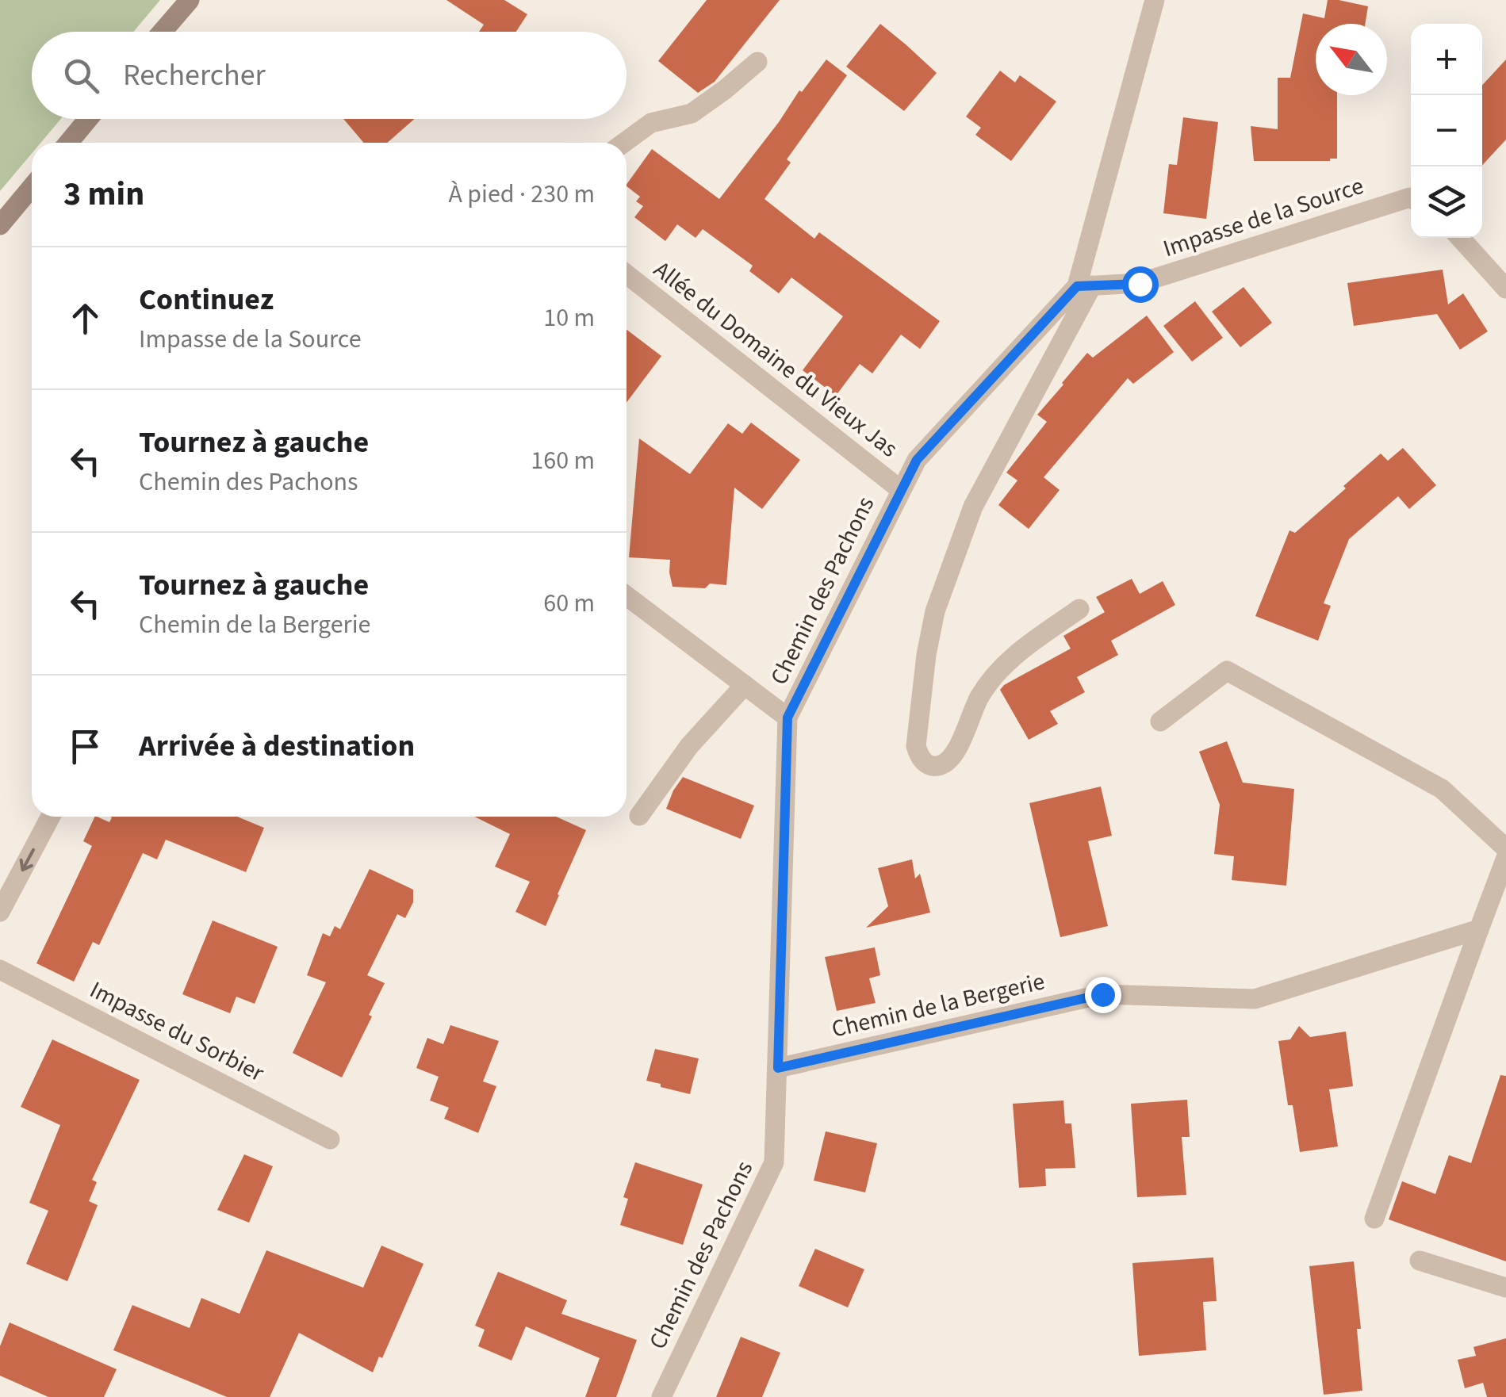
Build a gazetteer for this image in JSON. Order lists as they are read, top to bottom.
{
  "streets": {
    "street": [
      "Impasse de la Source",
      "Allée du Domaine du Vieux Jas",
      "Chemin des Pachons",
      "Chemin de la Bergerie",
      "Impasse du Sorbier"
    ]
  },
  "crossings": [
    ["Impasse de la Source", "Chemin des Pachons"],
    ["Allée du Domaine du Vieux Jas", "Chemin des Pachons"],
    ["Chemin des Pachons", "Chemin de la Bergerie"]
  ],
  "north": "top left",
  "page": {
    "map_buttons": ["+", "−"],
    "search": "Rechercher",
    "heading": ["3 min", "À pied · 230 m"],
    "list": [
      ["Continuez", "Impasse de la Source", "10 m"],
      ["Tournez à gauche", "Chemin des Pachons", "160 m"],
      ["Tournez à gauche", "Chemin de la Bergerie", "60 m"],
      "Arrivée à destination"
    ]
  }
}
